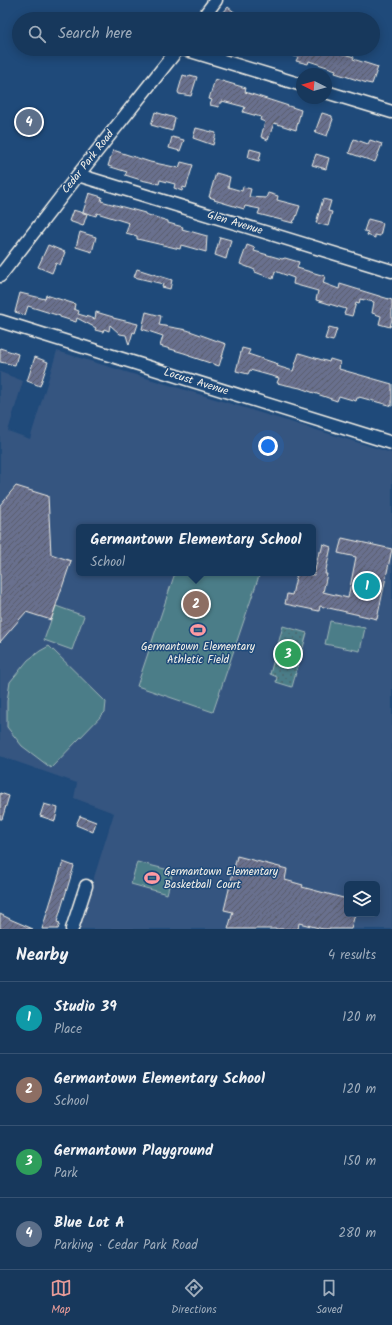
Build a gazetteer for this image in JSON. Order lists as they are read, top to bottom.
{
  "streets": {
    "street": ["Cedar Park Road", "Glen Avenue", "Locust Avenue"]
  },
  "crossings": [
    ["Cedar Park Road", "Glen Avenue"]
  ],
  "places": {
    "sports": ["Germantown Elementary Athletic Field", "Germantown Elementary Basketball Court"]
  },
  "north": "left",
  "page": {
    "search": "Search here",
    "pins": [
      "4",
      "1",
      "2",
      "3"
    ],
    "popup": ["Germantown Elementary School", "School"],
    "heading": ["Nearby", "4 results"],
    "list": [
      {
        "mark": "1",
        "name": "Studio 39",
        "note": "Place",
        "value": "120 m"
      },
      {
        "mark": "2",
        "name": "Germantown Elementary School",
        "note": "School",
        "value": "120 m"
      },
      {
        "mark": "3",
        "name": "Germantown Playground",
        "note": "Park",
        "value": "150 m"
      },
      {
        "mark": "4",
        "name": "Blue Lot A",
        "note": "Parking · Cedar Park Road",
        "value": "280 m"
      }
    ],
    "nav": ["Map", "Directions", "Saved"]
  }
}
